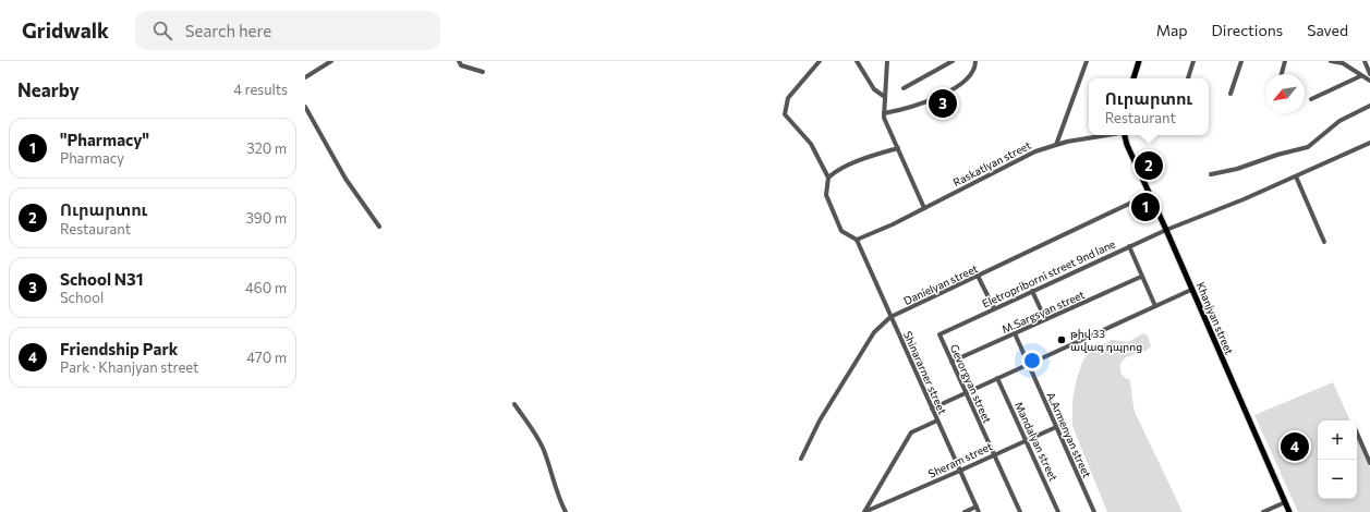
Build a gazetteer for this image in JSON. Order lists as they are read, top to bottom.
{
  "streets": {
    "main road": ["Khanjyan street"],
    "street": [
      "Raskatlyan street",
      "Eletropriborni street 9nd lane",
      "Danielyan street",
      "M.Sargsyan street",
      "Shinararner street",
      "Gevorgyan street",
      "A.Armenyan street",
      "Mandalyan street",
      "Sheram street"
    ]
  },
  "crossings": [
    ["Raskatlyan street", "Shinararner street"],
    ["Eletropriborni street 9nd lane", "Khanjyan street"],
    ["Eletropriborni street 9nd lane", "Gevorgyan street"],
    ["Danielyan street", "Khanjyan street"],
    ["Danielyan street", "Shinararner street"],
    ["M.Sargsyan street", "Gevorgyan street"],
    ["M.Sargsyan street", "A.Armenyan street"],
    ["Shinararner street", "Sheram street"],
    ["Gevorgyan street", "Sheram street"],
    ["A.Armenyan street", "Sheram street"],
    ["Mandalyan street", "Sheram street"]
  ],
  "places": ["թիվ 33 ավագ դպրոց"],
  "north": "bottom left",
  "page": {
    "header": "Gridwalk",
    "search": "Search here",
    "nav": ["Map", "Directions", "Saved"],
    "heading": ["Nearby", "4 results"],
    "popup": ["Ուրարտու", "Restaurant"],
    "pins": [
      "3",
      "2",
      "1",
      "4"
    ],
    "list": [
      {
        "mark": "1",
        "name": "\"Pharmacy\"",
        "note": "Pharmacy",
        "value": "320 m"
      },
      {
        "mark": "2",
        "name": "Ուրարտու",
        "note": "Restaurant",
        "value": "390 m"
      },
      {
        "mark": "3",
        "name": "School N31",
        "note": "School",
        "value": "460 m"
      },
      {
        "mark": "4",
        "name": "Friendship Park",
        "note": "Park · Khanjyan street",
        "value": "470 m"
      }
    ],
    "map_buttons": ["+", "−"]
  }
}
